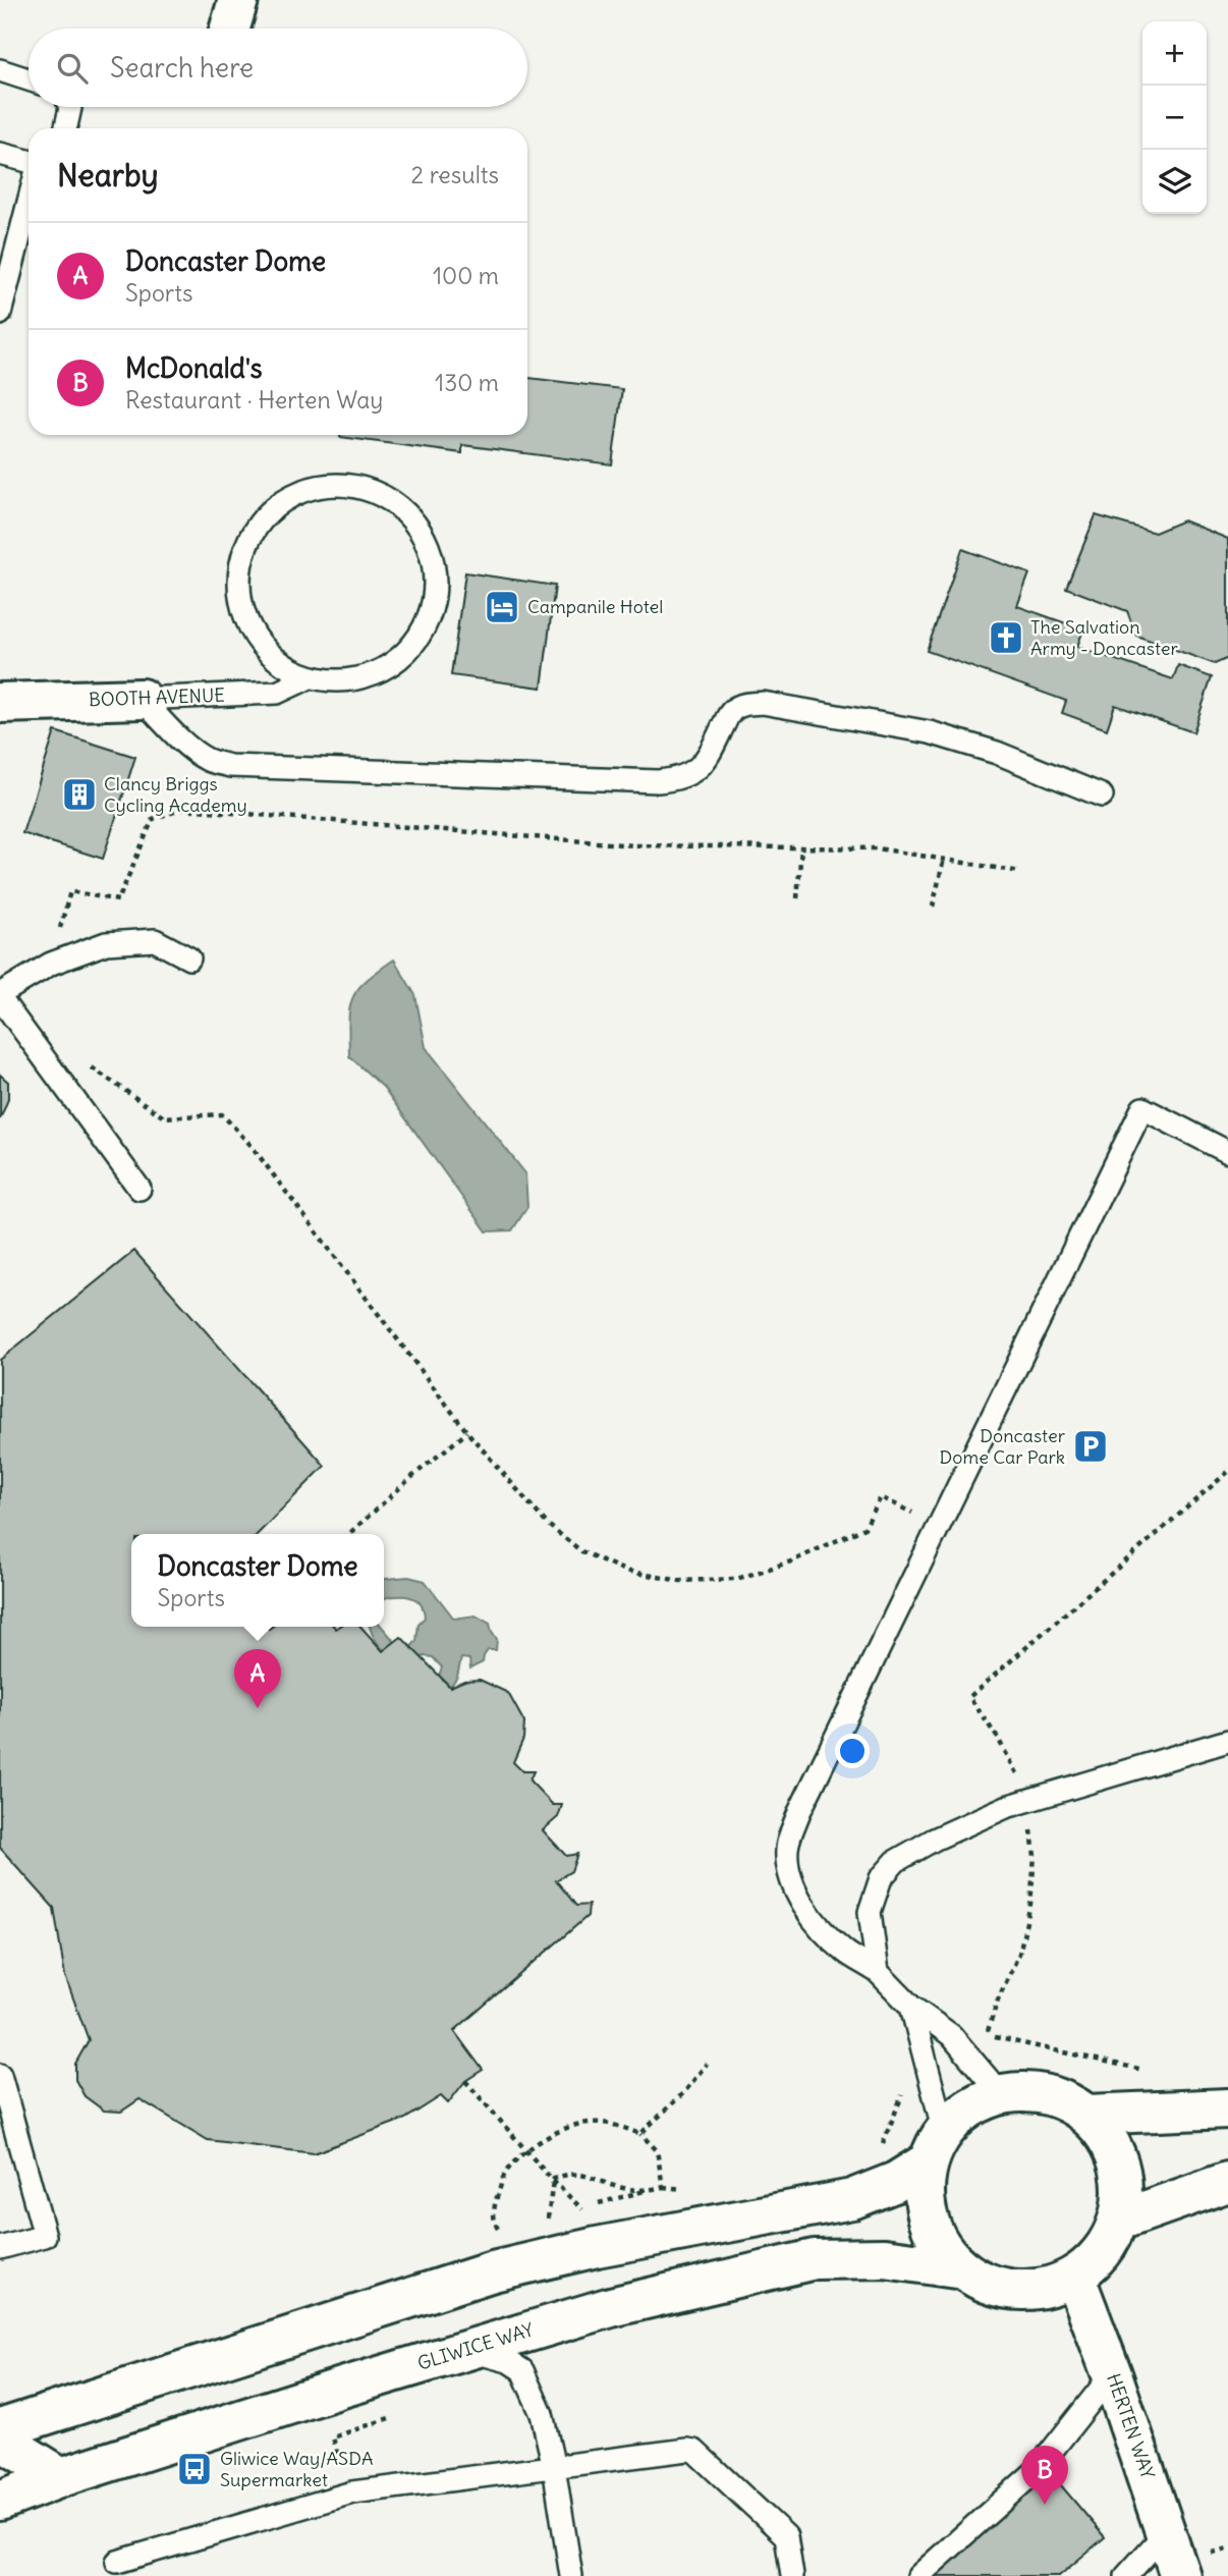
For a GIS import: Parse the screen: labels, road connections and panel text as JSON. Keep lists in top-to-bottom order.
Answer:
{
  "streets": {
    "street": ["BOOTH AVENUE", "GLIWICE WAY", "HERTEN WAY"]
  },
  "crossings": [
    ["GLIWICE WAY", "HERTEN WAY"]
  ],
  "places": {
    "hotel": ["Campanile Hotel"],
    "church": ["The Salvation Army - Doncaster"],
    "building": ["Clancy Briggs Cycling Academy"],
    "parking": ["Doncaster Dome Car Park"],
    "bus stop": ["Gliwice Way/ASDA Supermarket"]
  },
  "page": {
    "map_buttons": ["+", "−"],
    "search": "Search here",
    "heading": ["Nearby", "2 results"],
    "list": [
      {
        "mark": "A",
        "name": "Doncaster Dome",
        "note": "Sports",
        "value": "100 m"
      },
      {
        "mark": "B",
        "name": "McDonald's",
        "note": "Restaurant · Herten Way",
        "value": "130 m"
      }
    ],
    "popup": ["Doncaster Dome", "Sports"],
    "pins": ["A", "B"]
  }
}
